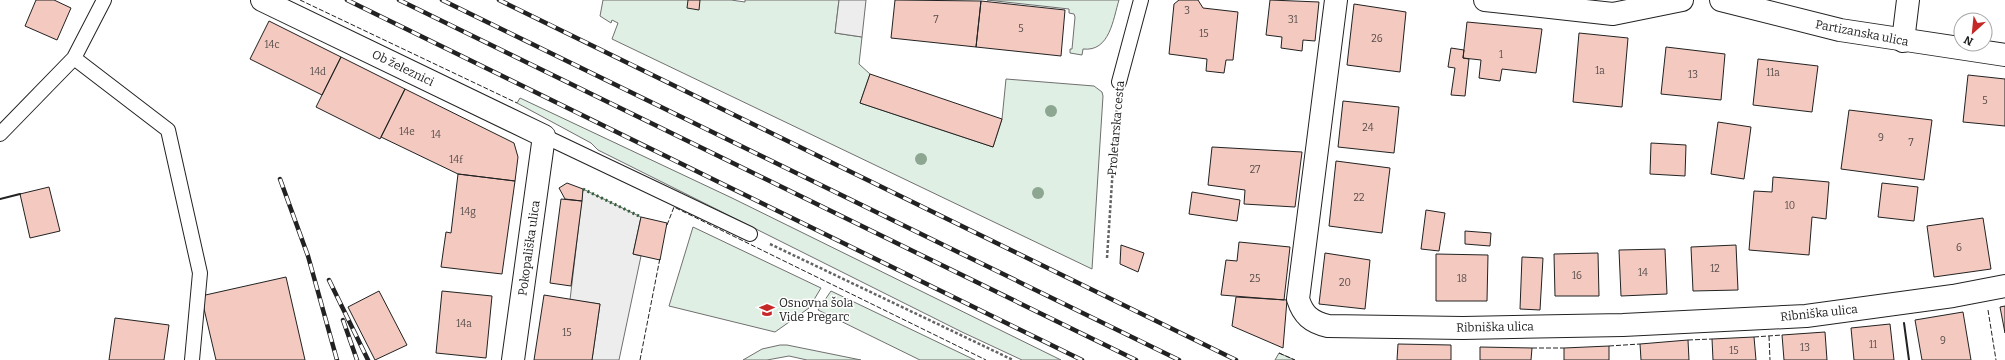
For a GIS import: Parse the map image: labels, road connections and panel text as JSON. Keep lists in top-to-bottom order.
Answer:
{
  "streets": {
    "street": [
      "Partizanska ulica",
      "Ob železnici",
      "Pokopališka ulica",
      "Ribniška ulica"
    ],
    "lane": ["Proletarska cesta"]
  },
  "crossings": [
    ["Ob železnici", "Pokopališka ulica"]
  ],
  "places": {
    "school or university": ["Osnovna šola Vide Pregarc"]
  },
  "house_numbers": [
    "3",
    "7",
    "31",
    "5",
    "15",
    "26",
    "14c",
    "1",
    "1a",
    "14d",
    "11a",
    "13",
    "5",
    "24",
    "14e",
    "14",
    "9",
    "7",
    "14f",
    "27",
    "22",
    "10",
    "14g",
    "6",
    "12",
    "14",
    "16",
    "25",
    "18",
    "20",
    "14a",
    "15",
    "9",
    "11",
    "13",
    "15"
  ],
  "north": "bottom left"
}
